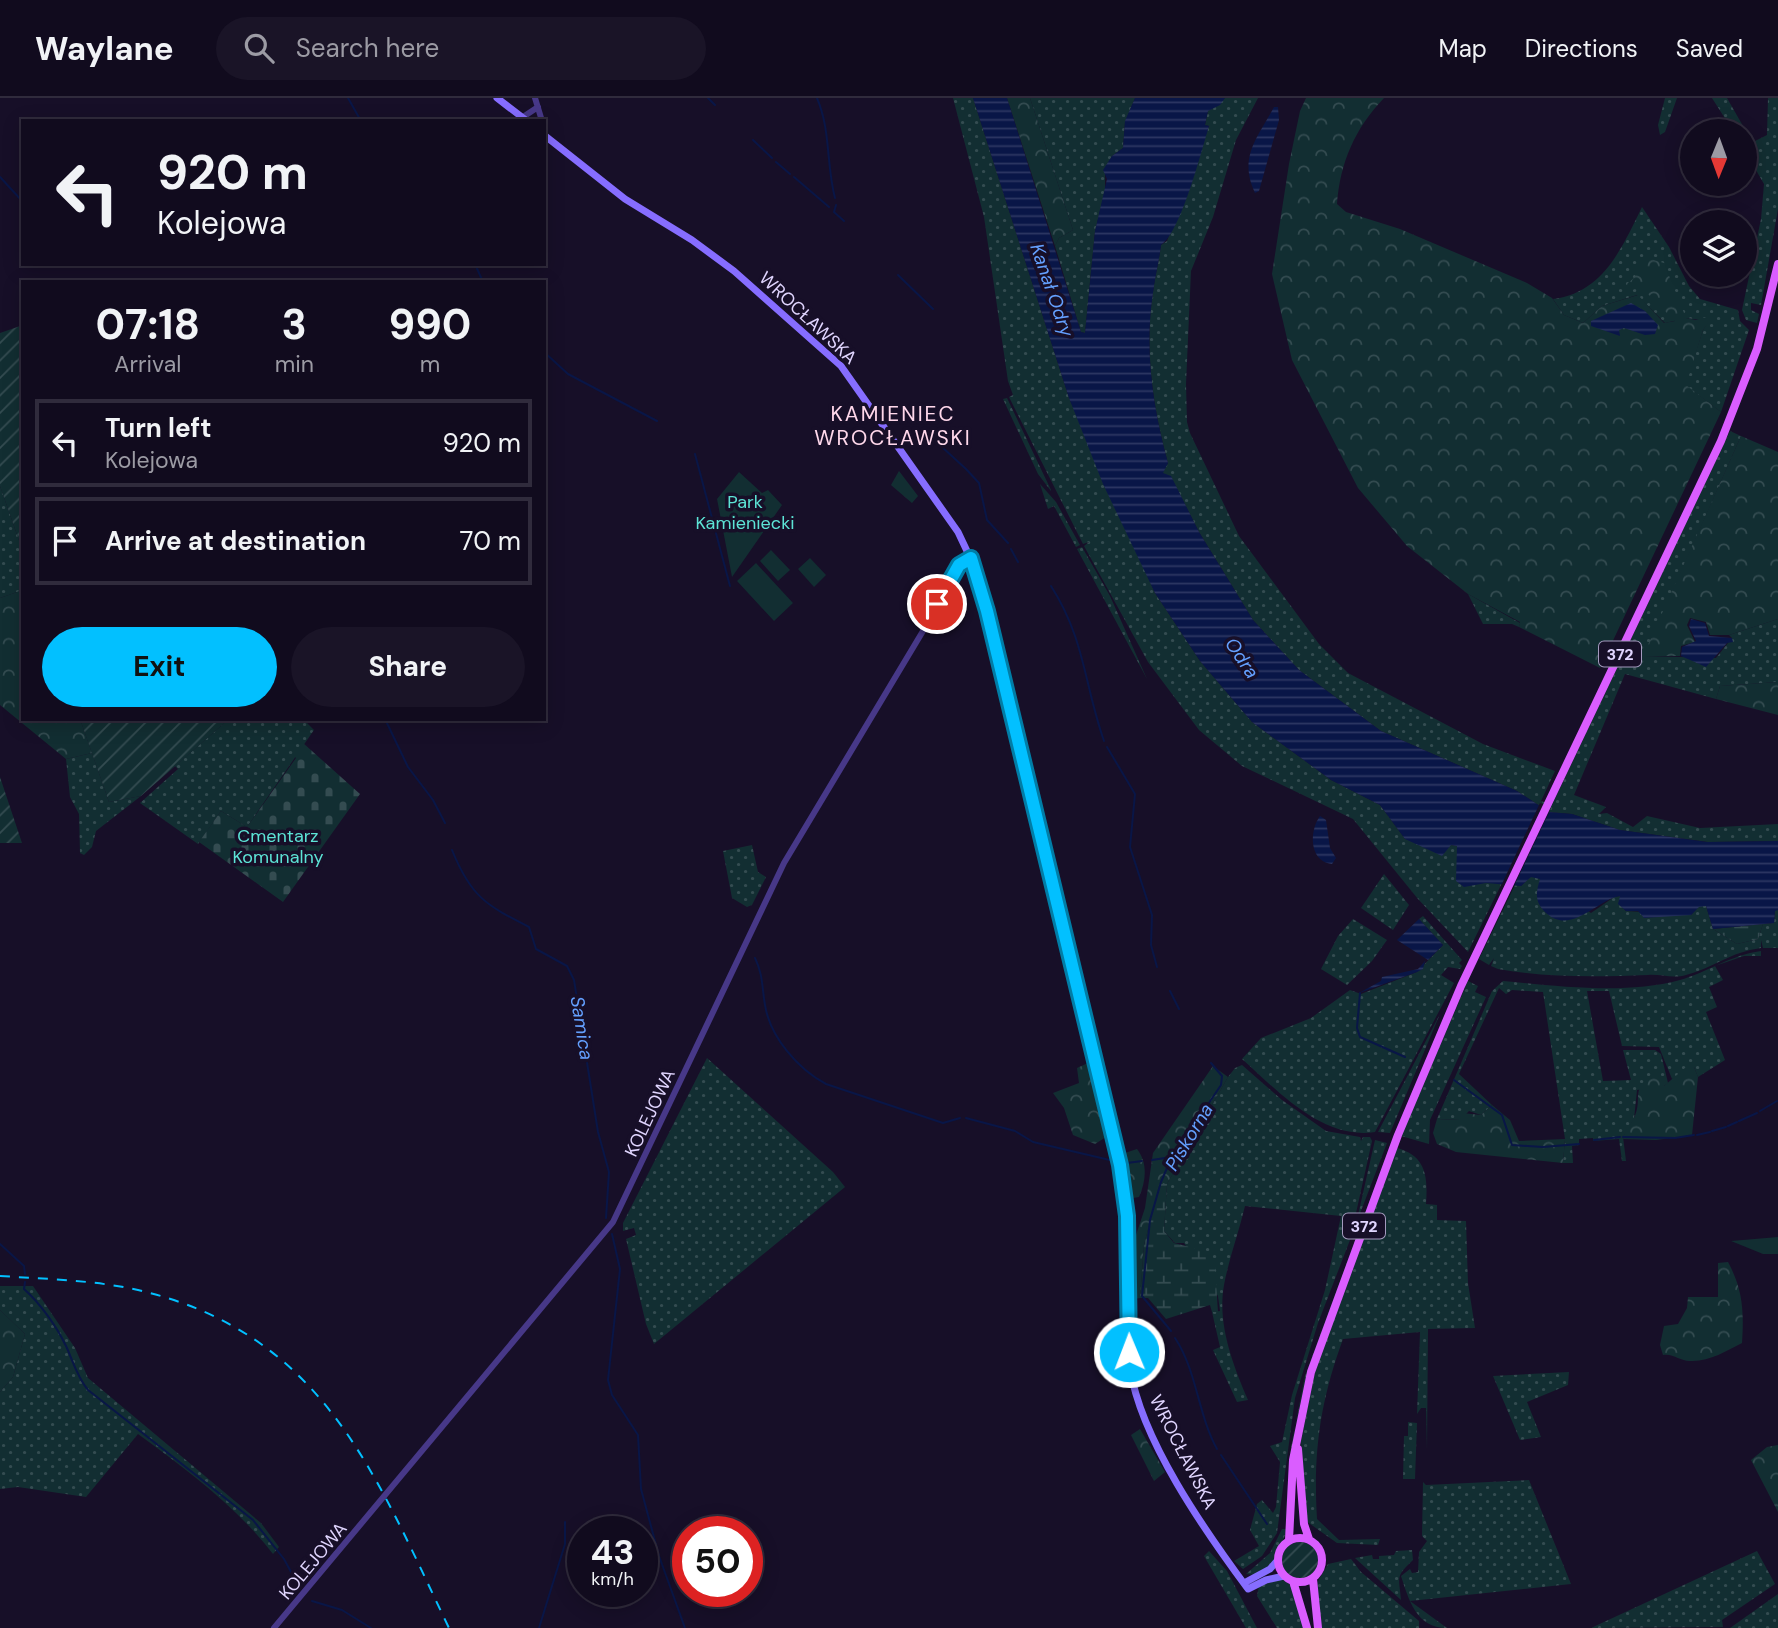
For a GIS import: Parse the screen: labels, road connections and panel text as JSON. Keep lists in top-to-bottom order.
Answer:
{
  "streets": {
    "main road": ["WROCŁAWSKA", "372"],
    "street": ["KOLEJOWA"]
  },
  "crossings": [
    ["WROCŁAWSKA", "KOLEJOWA"]
  ],
  "districts": ["KAMIENIEC WROCŁAWSKI"],
  "water": [
    "Kanał Odry",
    "Odra",
    "Samica",
    "Piskorna"
  ],
  "parks": ["Park Kamieniecki", "Cmentarz Komunalny"],
  "north": "bottom",
  "page": {
    "header": "Waylane",
    "search": "Search here",
    "nav": ["Map", "Directions", "Saved"],
    "turn": ["920 m", "Kolejowa"],
    "eta": [
      "07:18",
      "Arrival",
      "3",
      "min",
      "990",
      "m"
    ],
    "list": [
      {
        "name": "Turn left",
        "note": "Kolejowa",
        "value": "920 m"
      },
      {
        "name": "Arrive at destination",
        "value": "70 m"
      }
    ],
    "buttons": ["Exit", "Share"],
    "speed": "43 km/h",
    "limit": "50"
  }
}
